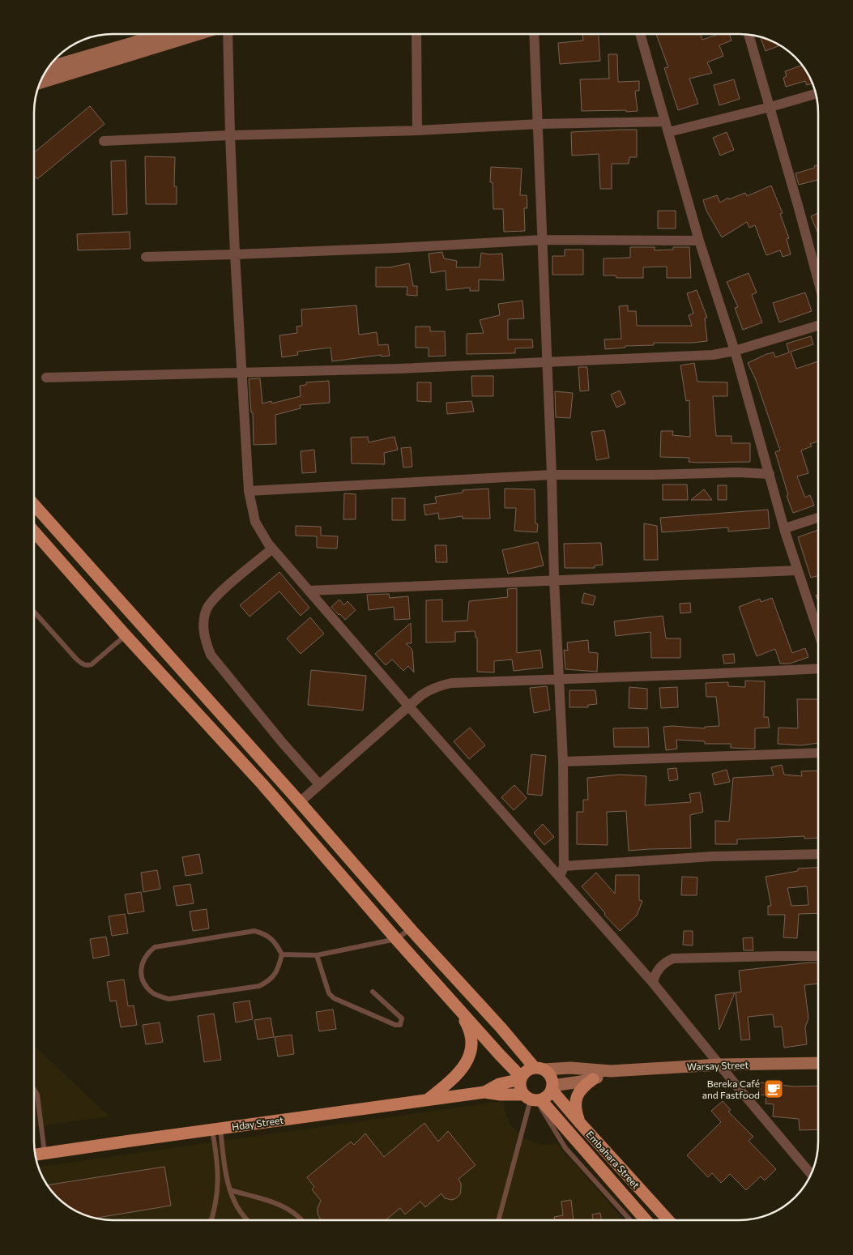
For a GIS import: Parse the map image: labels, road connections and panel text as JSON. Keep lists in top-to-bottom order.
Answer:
{
  "streets": {
    "main road": ["Warsay Street", "Hday Street", "Embahara Street"]
  },
  "places": {
    "cafe": ["Bereka Café and Fastfood"]
  }
}
